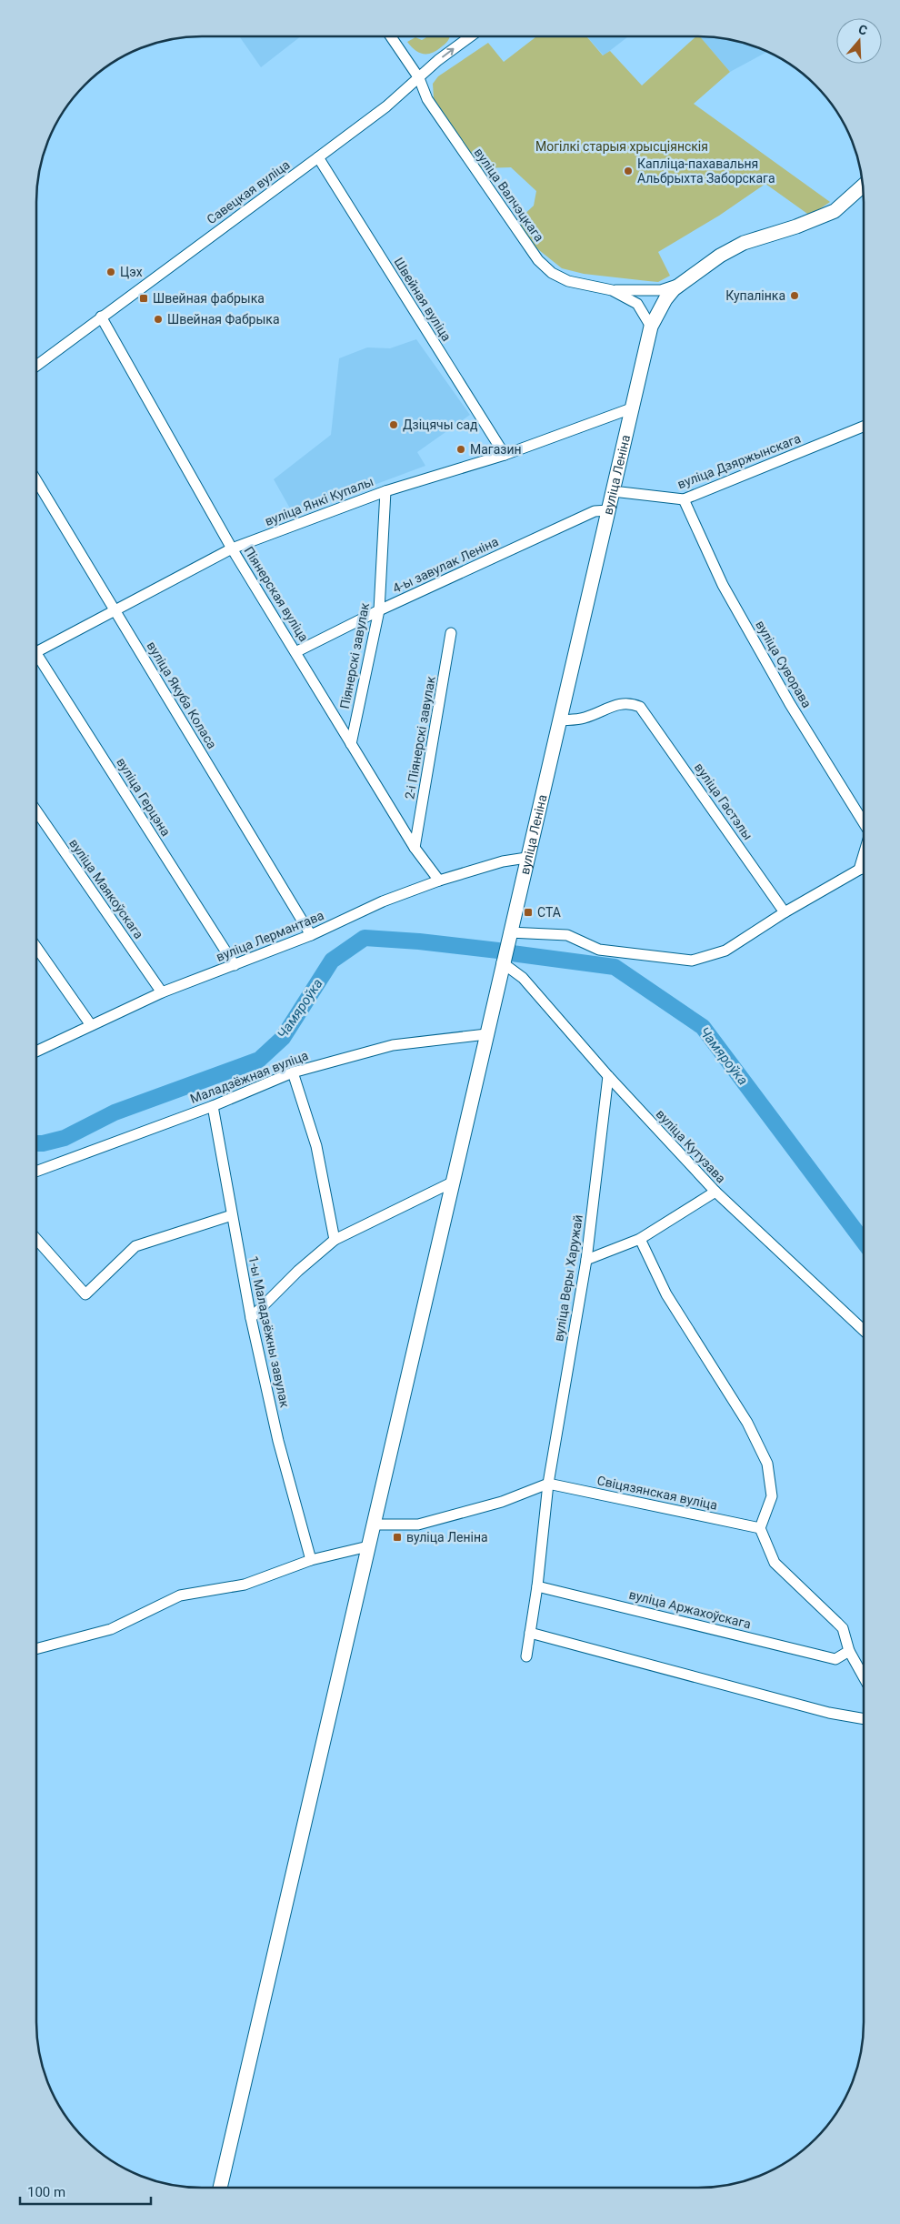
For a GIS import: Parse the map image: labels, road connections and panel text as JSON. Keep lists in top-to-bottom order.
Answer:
{
  "streets": {
    "main road": ["вуліца Леніна"],
    "street": [
      "Савецкая вуліца",
      "вуліца Валчэцкага",
      "Швейная вуліца",
      "вуліца Дзяржынскага",
      "вуліца Янкі Купалы",
      "4-ы завулак Леніна",
      "Піянерская вуліца",
      "Піянерскі завулак",
      "вуліца Суворава",
      "вуліца Якуба Коласа",
      "2-і Піянерскі завулак",
      "вуліца Герцэна",
      "вуліца Гастэлы",
      "вуліца Маякоўскага",
      "вуліца Лермантава",
      "Маладзёжная вуліца",
      "вуліца Кутузава",
      "вуліца Веры Харужай",
      "1-ы Маладзёжны завулак",
      "Свіцязянская вуліца",
      "вуліца Аржахоўскага"
    ]
  },
  "crossings": [
    ["Савецкая вуліца", "вуліца Валчэцкага"],
    ["Савецкая вуліца", "Швейная вуліца"],
    ["Савецкая вуліца", "Піянерская вуліца"],
    ["вуліца Валчэцкага", "вуліца Леніна"],
    ["Швейная вуліца", "вуліца Янкі Купалы"],
    ["вуліца Дзяржынскага", "вуліца Леніна"],
    ["вуліца Дзяржынскага", "вуліца Суворава"],
    ["вуліца Леніна", "вуліца Янкі Купалы"],
    ["вуліца Леніна", "4-ы завулак Леніна"],
    ["вуліца Леніна", "вуліца Гастэлы"],
    ["вуліца Леніна", "вуліца Лермантава"],
    ["вуліца Леніна", "Маладзёжная вуліца"],
    ["вуліца Леніна", "вуліца Кутузава"],
    ["вуліца Янкі Купалы", "Піянерская вуліца"],
    ["вуліца Янкі Купалы", "Піянерскі завулак"],
    ["вуліца Янкі Купалы", "вуліца Якуба Коласа"],
    ["4-ы завулак Леніна", "Піянерская вуліца"],
    ["4-ы завулак Леніна", "Піянерскі завулак"],
    ["Піянерская вуліца", "Піянерскі завулак"],
    ["Піянерская вуліца", "2-і Піянерскі завулак"],
    ["Піянерская вуліца", "вуліца Лермантава"],
    ["вуліца Якуба Коласа", "вуліца Лермантава"],
    ["вуліца Герцэна", "вуліца Лермантава"],
    ["вуліца Маякоўскага", "вуліца Лермантава"],
    ["Маладзёжная вуліца", "1-ы Маладзёжны завулак"],
    ["вуліца Кутузава", "вуліца Веры Харужай"],
    ["вуліца Веры Харужай", "Свіцязянская вуліца"],
    ["вуліца Веры Харужай", "вуліца Аржахоўскага"]
  ],
  "water": ["Чамяроўка"],
  "parks": ["Могілкі старыя хрысціянскія"],
  "places": {
    "other": [
      "Капліца-пахавальня Альбрыхта Заборскага",
      "Цэх",
      "Купалінка",
      "Швейная Фабрыка",
      "Дзіцячы сад",
      "Магазин"
    ],
    "transit": ["Швейная фабрыка", "СТА", "вуліца Леніна"]
  },
  "scale_bar": "100 m",
  "north": "top"
}
